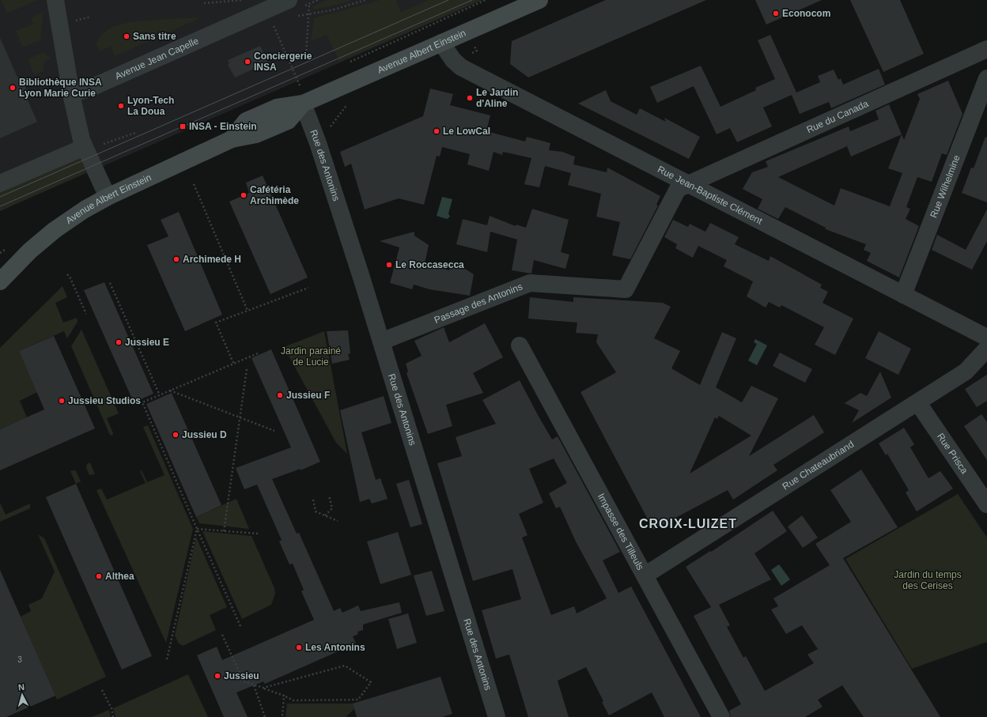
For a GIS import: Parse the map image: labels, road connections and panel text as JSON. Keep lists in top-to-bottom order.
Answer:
{
  "streets": {
    "street": [
      "Avenue Albert Einstein",
      "Avenue Jean Capelle",
      "Rue du Canada",
      "Rue des Antonins",
      "Rue Wilhelmine",
      "Rue Jean-Baptiste Clément",
      "Passage des Antonins",
      "Rue Prisca",
      "Rue Chateaubriand",
      "Impasse des Tilleuls"
    ]
  },
  "crossings": [
    ["Avenue Albert Einstein", "Rue des Antonins"],
    ["Avenue Albert Einstein", "Rue Jean-Baptiste Clément"],
    ["Rue du Canada", "Rue Jean-Baptiste Clément"],
    ["Rue du Canada", "Passage des Antonins"],
    ["Rue des Antonins", "Passage des Antonins"],
    ["Rue Wilhelmine", "Rue Jean-Baptiste Clément"],
    ["Rue Jean-Baptiste Clément", "Passage des Antonins"],
    ["Rue Prisca", "Rue Chateaubriand"],
    ["Rue Chateaubriand", "Impasse des Tilleuls"]
  ],
  "districts": ["CROIX-LUIZET"],
  "parks": ["Jardin parainé de Lucie", "Jardin du temps des Cerises"],
  "places": {
    "other": [
      "Econocom",
      "Sans titre",
      "Conciergerie INSA",
      "Bibliothèque INSA Lyon Marie Curie",
      "Le Jardin d'Aline",
      "Lyon-Tech La Doua",
      "Le LowCal",
      "Cafétéria Archimède",
      "Archimede H",
      "Le Roccasecca",
      "Jussieu E",
      "Jussieu F",
      "Jussieu Studios",
      "Jussieu D",
      "Althea",
      "Les Antonins",
      "Jussieu"
    ],
    "transit": ["INSA - Einstein"]
  },
  "house_numbers": ["3"],
  "north": "top"
}
